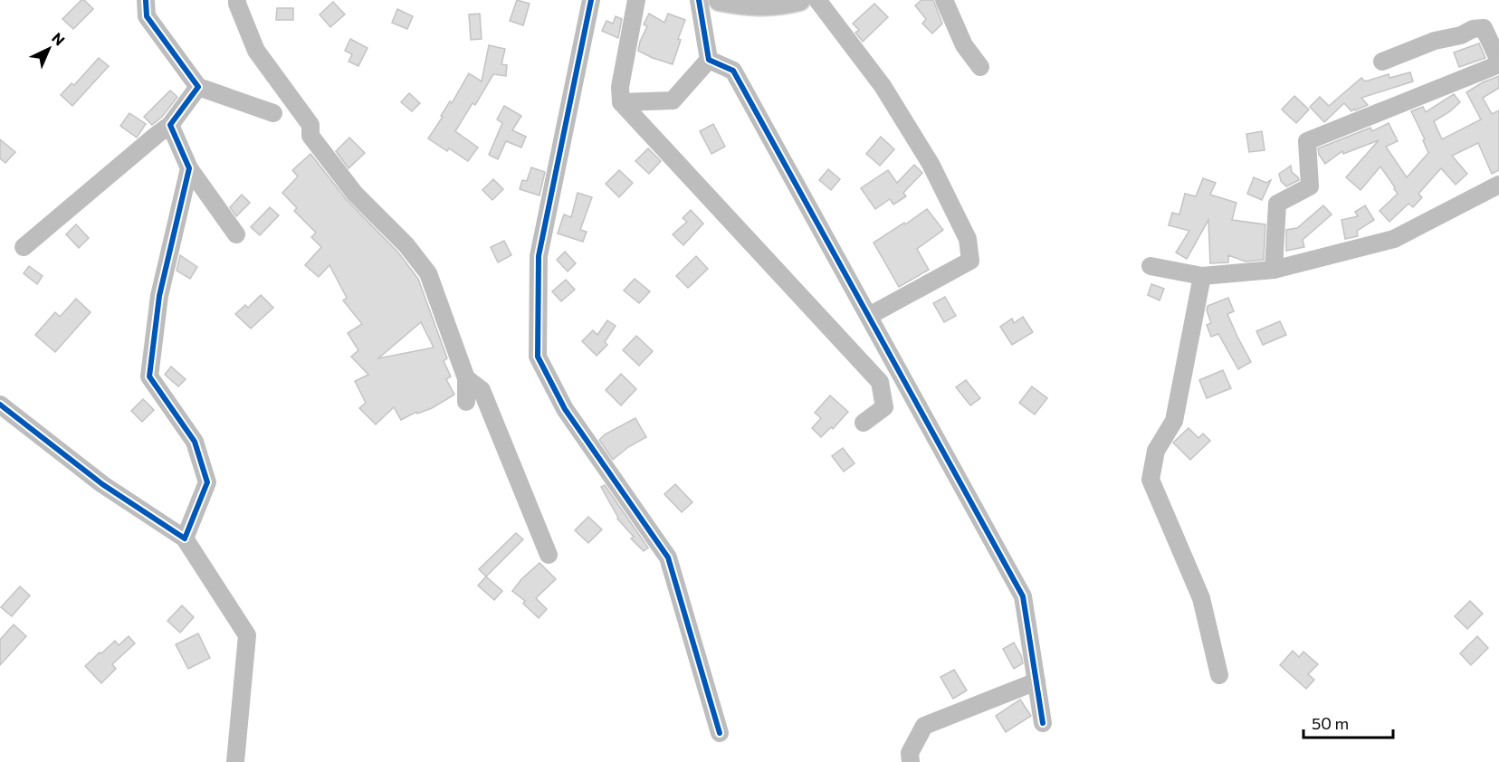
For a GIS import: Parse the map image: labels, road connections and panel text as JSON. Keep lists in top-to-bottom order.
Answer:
{
  "scale_bar": "50 m",
  "north": "top right"
}
